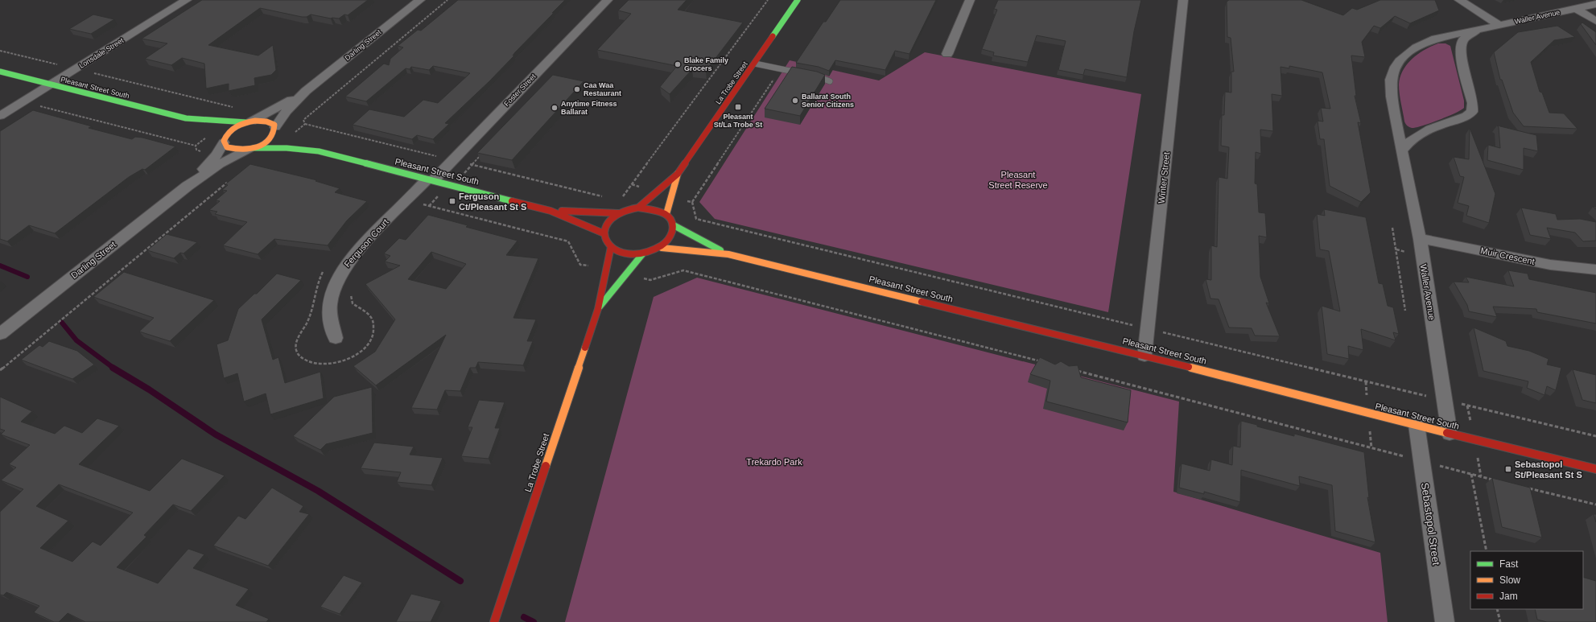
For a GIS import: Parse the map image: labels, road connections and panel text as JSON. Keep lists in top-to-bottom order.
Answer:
{
  "streets": {
    "street": [
      "Waller Avenue",
      "Darling Street",
      "Lonsdale Street",
      "La Trobe Street",
      "Pleasant Street South",
      "Foster Street",
      "Winter Street",
      "Ferguson Court",
      "Muir Crescent",
      "Sebastopol Street"
    ]
  },
  "crossings": [
    ["Waller Avenue", "Pleasant Street South"],
    ["Waller Avenue", "Muir Crescent"],
    ["Darling Street", "Pleasant Street South"],
    ["Lonsdale Street", "Pleasant Street South"],
    ["La Trobe Street", "Pleasant Street South"],
    ["Pleasant Street South", "Foster Street"],
    ["Pleasant Street South", "Winter Street"],
    ["Pleasant Street South", "Ferguson Court"],
    ["Pleasant Street South", "Sebastopol Street"],
    ["Foster Street", "Ferguson Court"]
  ],
  "parks": ["Pleasant Street Reserve", "Trekardo Park"],
  "places": {
    "other": [
      "Blake Family Grocers",
      "Caa Waa Restaurant",
      "Ballarat South Senior Citizens",
      "Anytime Fitness Ballarat"
    ],
    "transit": ["Pleasant St/La Trobe St", "Ferguson Ct/Pleasant St S", "Sebastopol St/Pleasant St S"]
  },
  "legend": ["Fast", "Slow", "Jam"]
}
